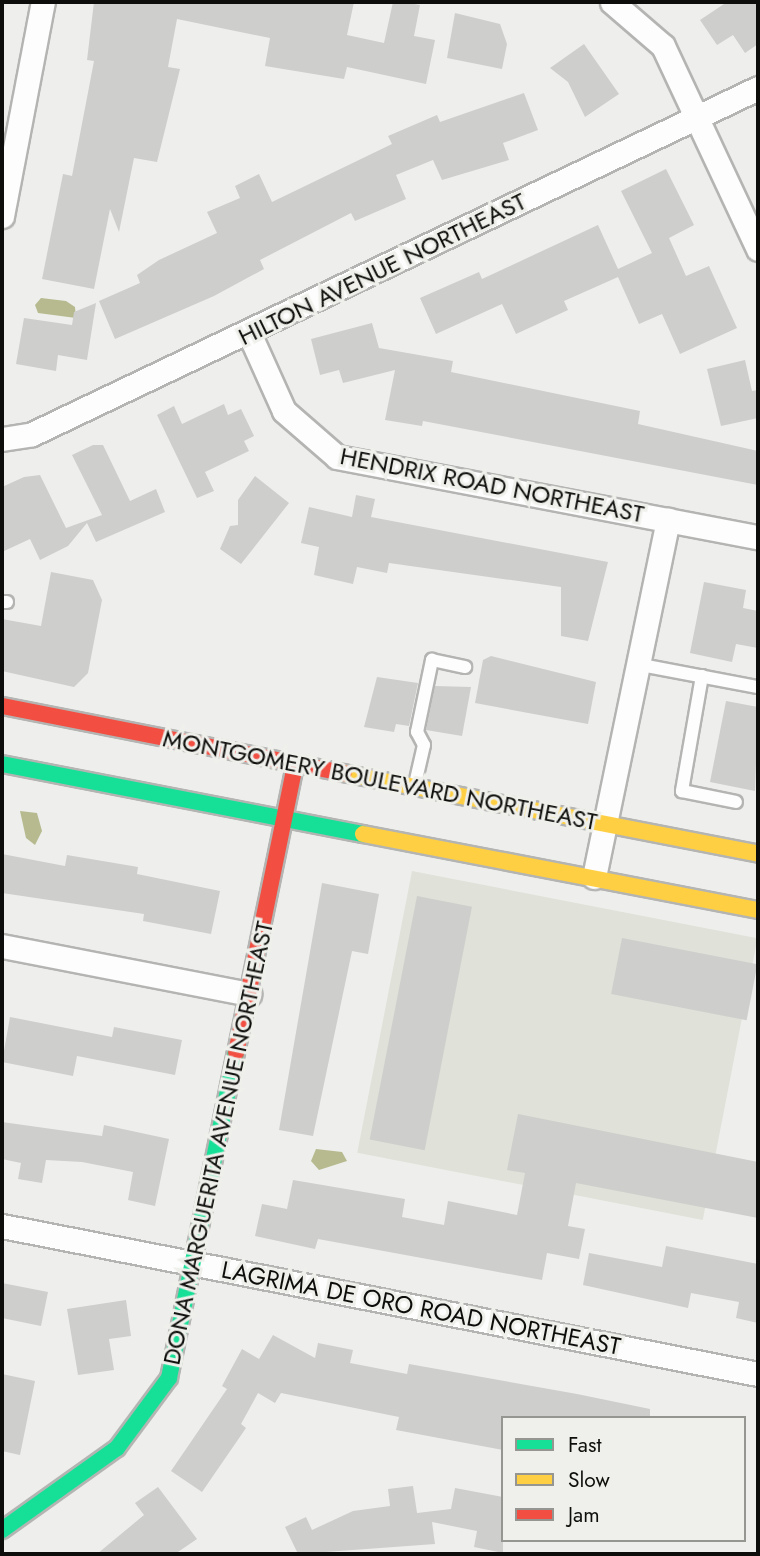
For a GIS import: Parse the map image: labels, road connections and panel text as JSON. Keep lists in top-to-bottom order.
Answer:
{
  "streets": {
    "main road": ["MONTGOMERY BOULEVARD NORTHEAST", "DONA MARGUERITA AVENUE NORTHEAST"],
    "street": ["HILTON AVENUE NORTHEAST", "HENDRIX ROAD NORTHEAST", "LAGRIMA DE ORO ROAD NORTHEAST"]
  },
  "crossings": [
    ["HILTON AVENUE NORTHEAST", "HENDRIX ROAD NORTHEAST"],
    ["MONTGOMERY BOULEVARD NORTHEAST", "DONA MARGUERITA AVENUE NORTHEAST"],
    ["DONA MARGUERITA AVENUE NORTHEAST", "LAGRIMA DE ORO ROAD NORTHEAST"]
  ],
  "legend": ["Fast", "Slow", "Jam"]
}
